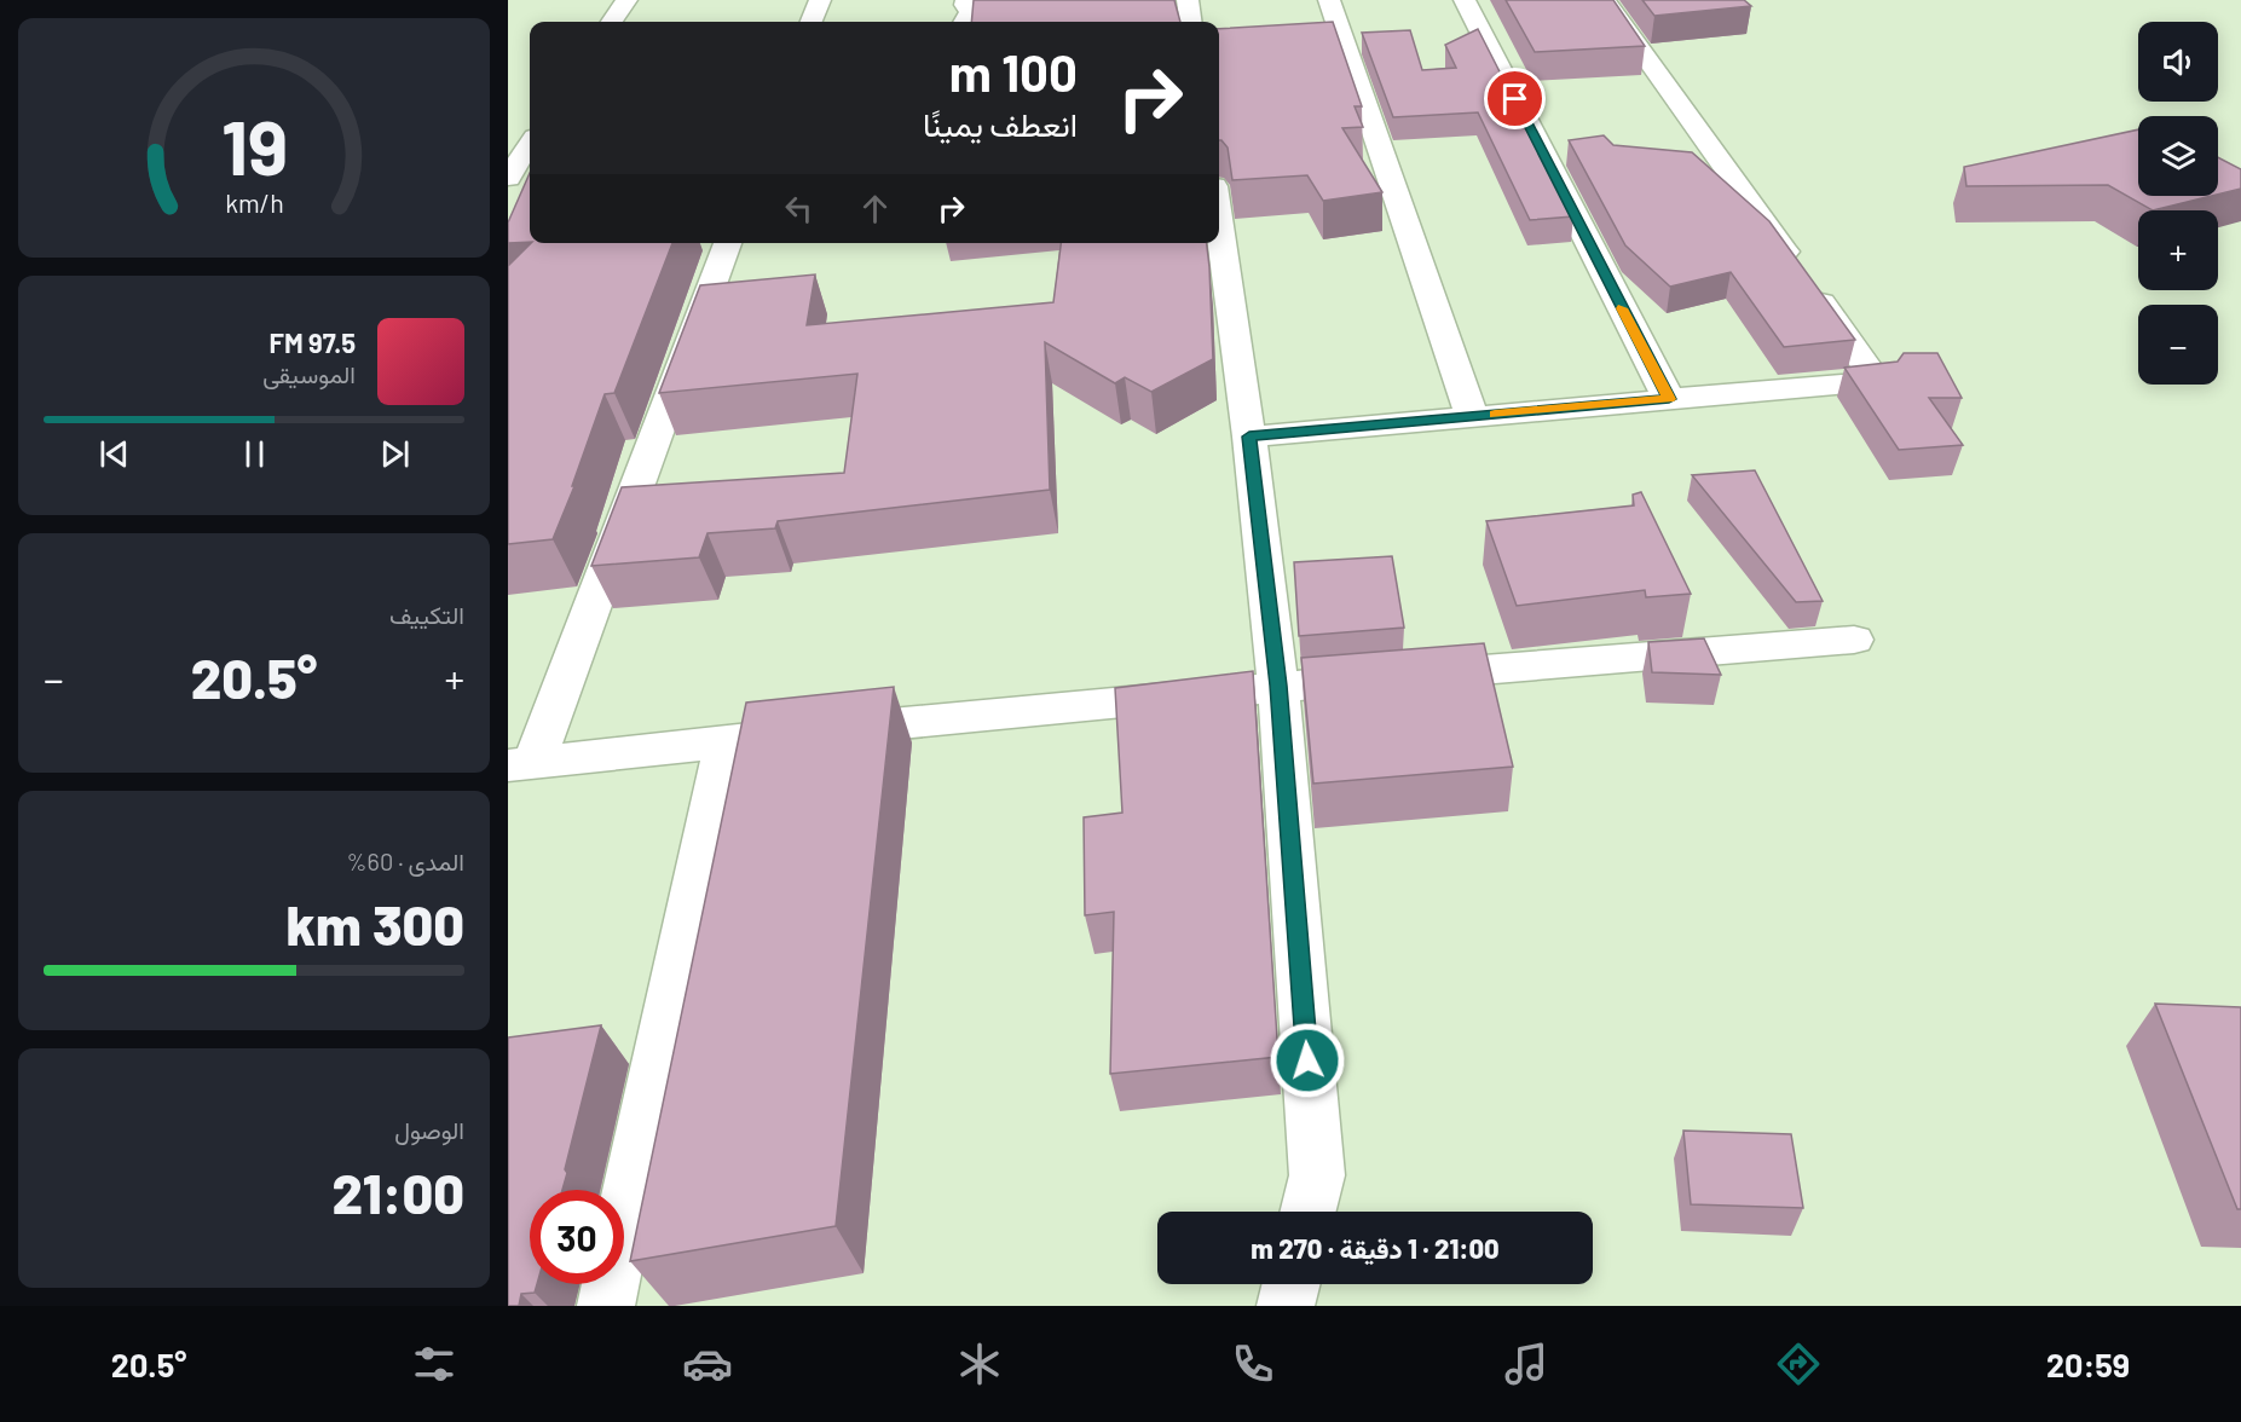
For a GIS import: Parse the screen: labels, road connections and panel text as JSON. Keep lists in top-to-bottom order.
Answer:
{
  "page": {
    "map_buttons": ["+", "−"],
    "turn": ["100 m", "انعطف يمينًا"],
    "song": ["97.5 FM", "الموسيقى"],
    "tile": [
      "التكييف",
      ["المدى · 60%", "300 km"],
      ["الوصول", "21:00"]
    ],
    "heat": ["−", "20.5°", "+"],
    "limit": "30",
    "trip": "21:00 · 1 دقيقة · 270 m",
    "tabs": ["20:59", "20.5°"],
    "gauge": ["19", "km/h"]
  }
}
